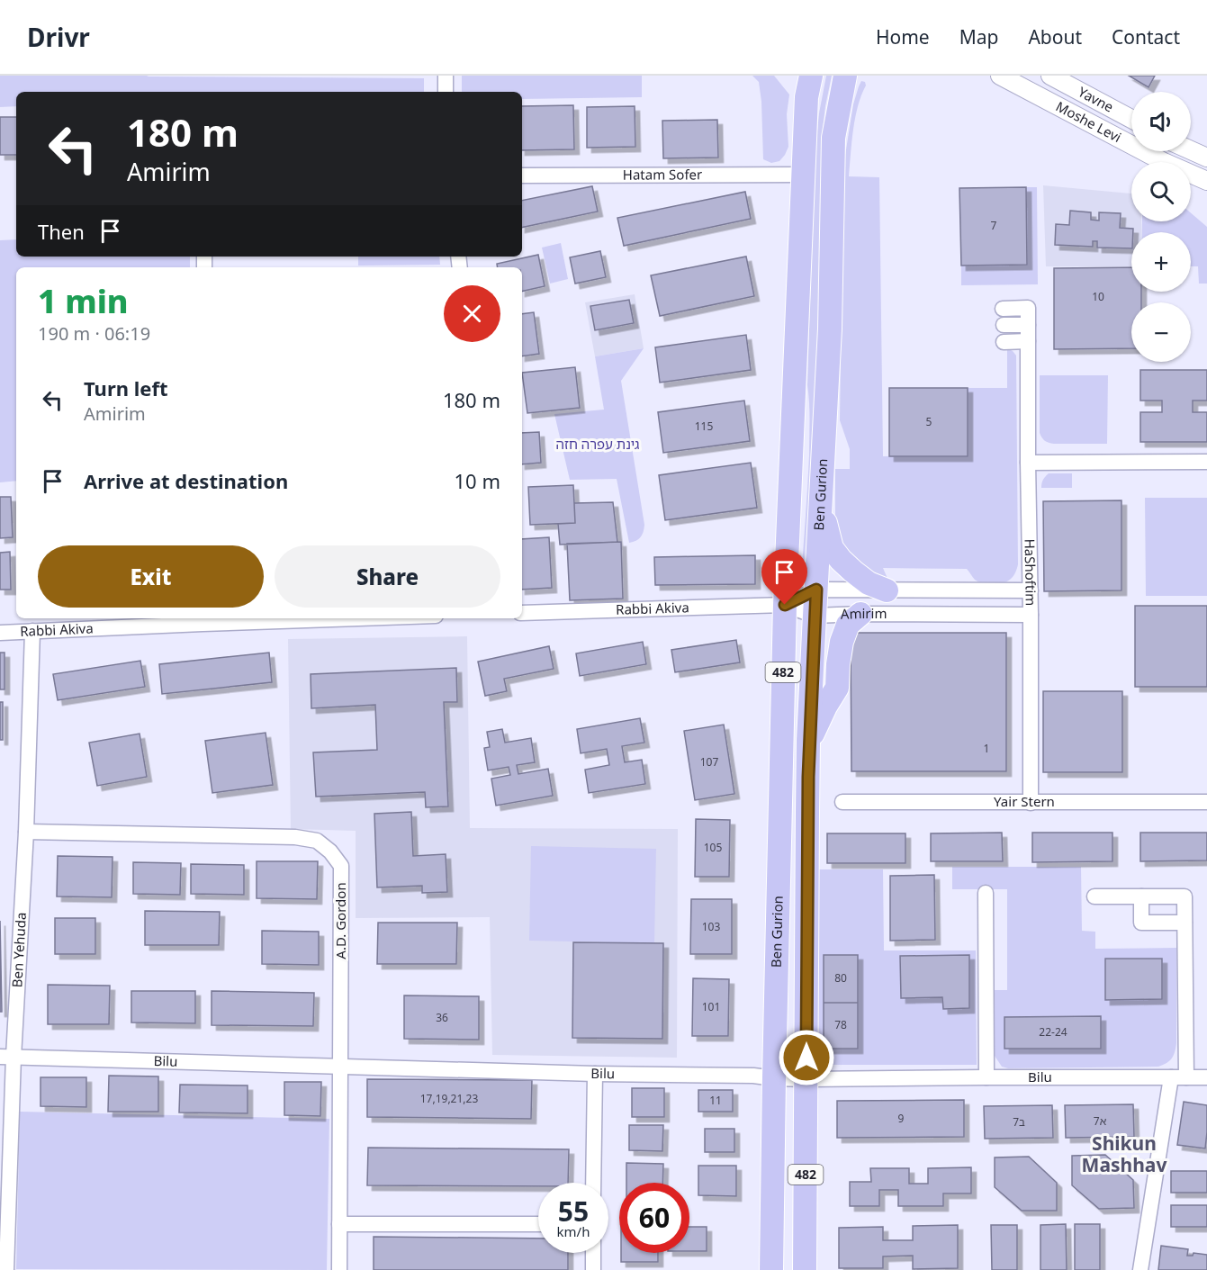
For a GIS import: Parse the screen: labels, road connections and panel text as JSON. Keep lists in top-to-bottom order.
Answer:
{
  "streets": {
    "main road": ["Ben Gurion", "482"],
    "street": [
      "Yavne",
      "Moshe Levi",
      "Hatam Sofer",
      "HaShoftim",
      "Rabbi Akiva",
      "Amirim",
      "Yair Stern",
      "A.D. Gordon",
      "Ben Yehuda",
      "Bilu"
    ]
  },
  "crossings": [
    ["Hatam Sofer", "Ben Gurion"],
    ["Ben Gurion", "Rabbi Akiva"],
    ["Ben Gurion", "Amirim"],
    ["Ben Gurion", "Bilu"],
    ["HaShoftim", "Amirim"],
    ["HaShoftim", "Yair Stern"],
    ["Rabbi Akiva", "Amirim"],
    ["Rabbi Akiva", "Ben Yehuda"],
    ["A.D. Gordon", "Ben Yehuda"],
    ["A.D. Gordon", "Bilu"],
    ["Ben Yehuda", "Bilu"]
  ],
  "districts": ["Shikun Mashhav"],
  "parks": ["גינת עפרה חזה"],
  "house_numbers": [
    "7",
    "10",
    "5",
    "115",
    "1",
    "107",
    "105",
    "103",
    "80",
    "101",
    "36",
    "78",
    "22-24",
    "17,19,21,23",
    "11",
    "9",
    "7א",
    "7ב"
  ],
  "page": {
    "header": "Drivr",
    "nav": [
      "Home",
      "Map",
      "About",
      "Contact"
    ],
    "map_buttons": ["+", "−"],
    "turn": ["180 m", "Amirim"],
    "then": "Then",
    "heading": ["1 min", "190 m · 06:19"],
    "list": [
      {
        "name": "Turn left",
        "note": "Amirim",
        "value": "180 m"
      },
      {
        "name": "Arrive at destination",
        "value": "10 m"
      }
    ],
    "buttons": ["Exit", "Share"],
    "speed": "55 km/h",
    "limit": "60"
  }
}
